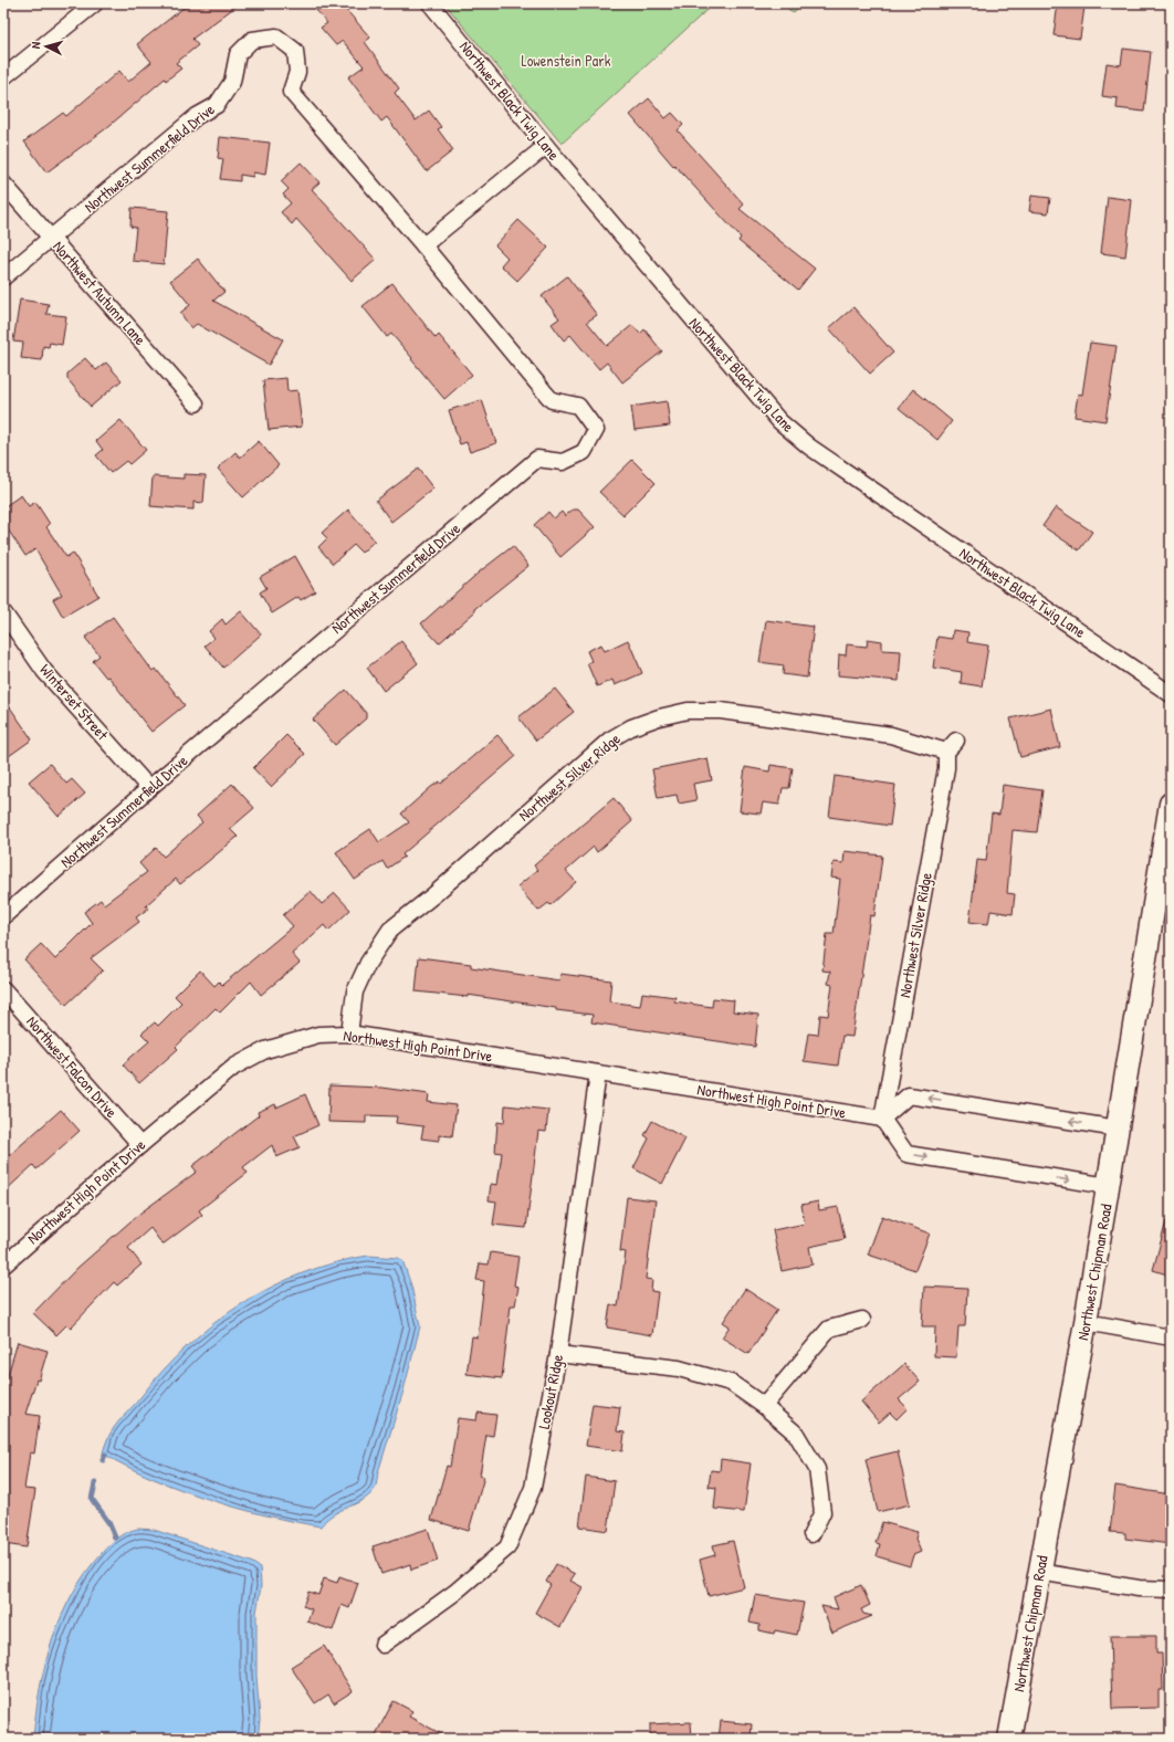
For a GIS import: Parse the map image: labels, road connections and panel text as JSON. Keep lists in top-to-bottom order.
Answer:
{
  "streets": {
    "main road": ["Northwest Chipman Road"],
    "street": [
      "Northwest Black Twig Lane",
      "Northwest Summerfield Drive",
      "Northwest Autumn Lane",
      "Winterset Street",
      "Northwest Silver Ridge",
      "Northwest High Point Drive",
      "Northwest Falcon Drive",
      "Lookout Ridge"
    ]
  },
  "crossings": [
    ["Northwest Summerfield Drive", "Northwest Autumn Lane"],
    ["Northwest Summerfield Drive", "Winterset Street"],
    ["Northwest Silver Ridge", "Northwest High Point Drive"],
    ["Northwest High Point Drive", "Northwest Falcon Drive"],
    ["Northwest High Point Drive", "Lookout Ridge"]
  ],
  "parks": ["Lowenstein Park"],
  "north": "left"
}
